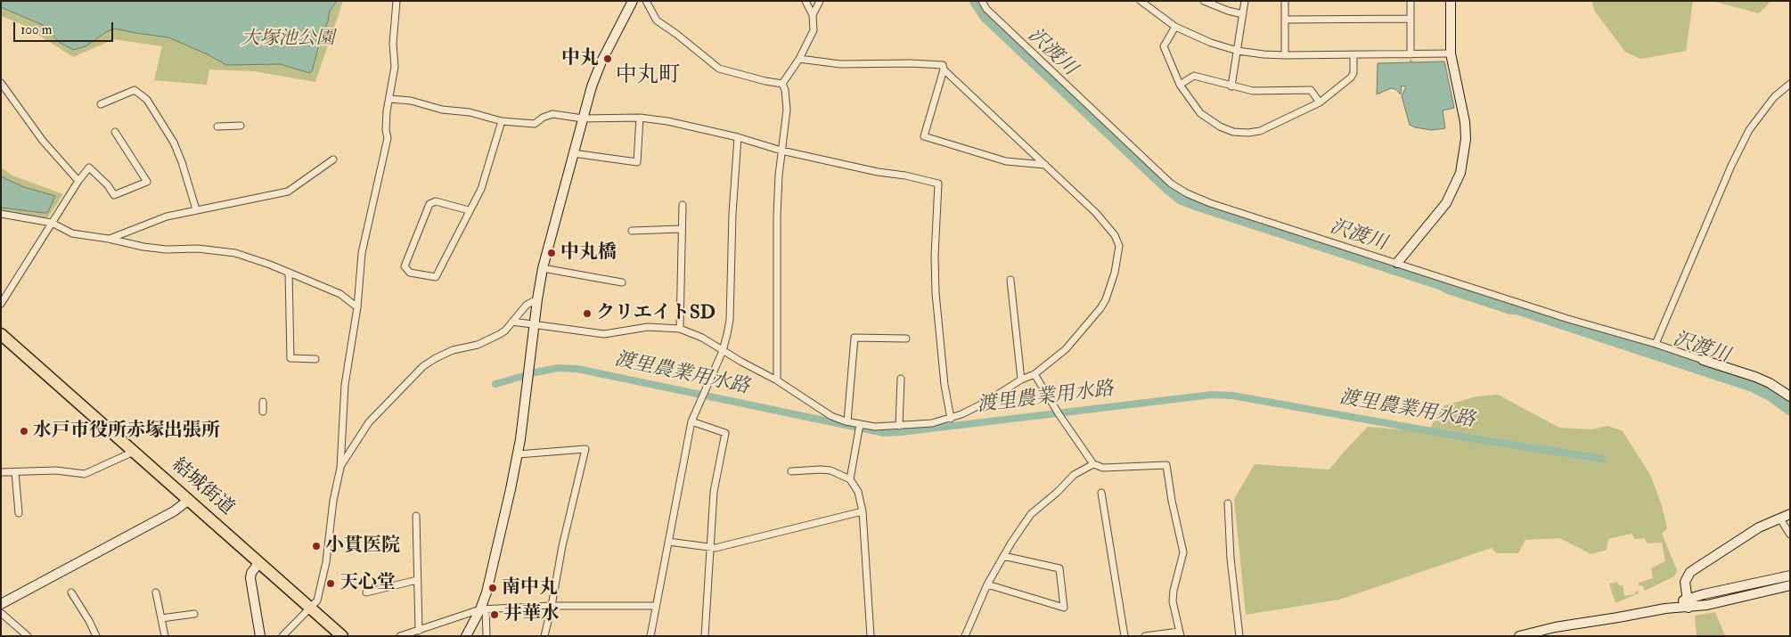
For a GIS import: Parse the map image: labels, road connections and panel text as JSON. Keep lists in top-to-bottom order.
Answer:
{
  "streets": {
    "highway": ["結城街道"]
  },
  "districts": ["中丸町"],
  "water": ["沢渡川", "渡里農業用水路"],
  "parks": ["大塚池公園"],
  "places": [
    "中丸",
    "中丸橋",
    "クリエイトSD",
    "水戸市役所赤塚出張所",
    "小貫医院",
    "天心堂",
    "南中丸",
    "井華水"
  ],
  "scale_bar": "100 m"
}
